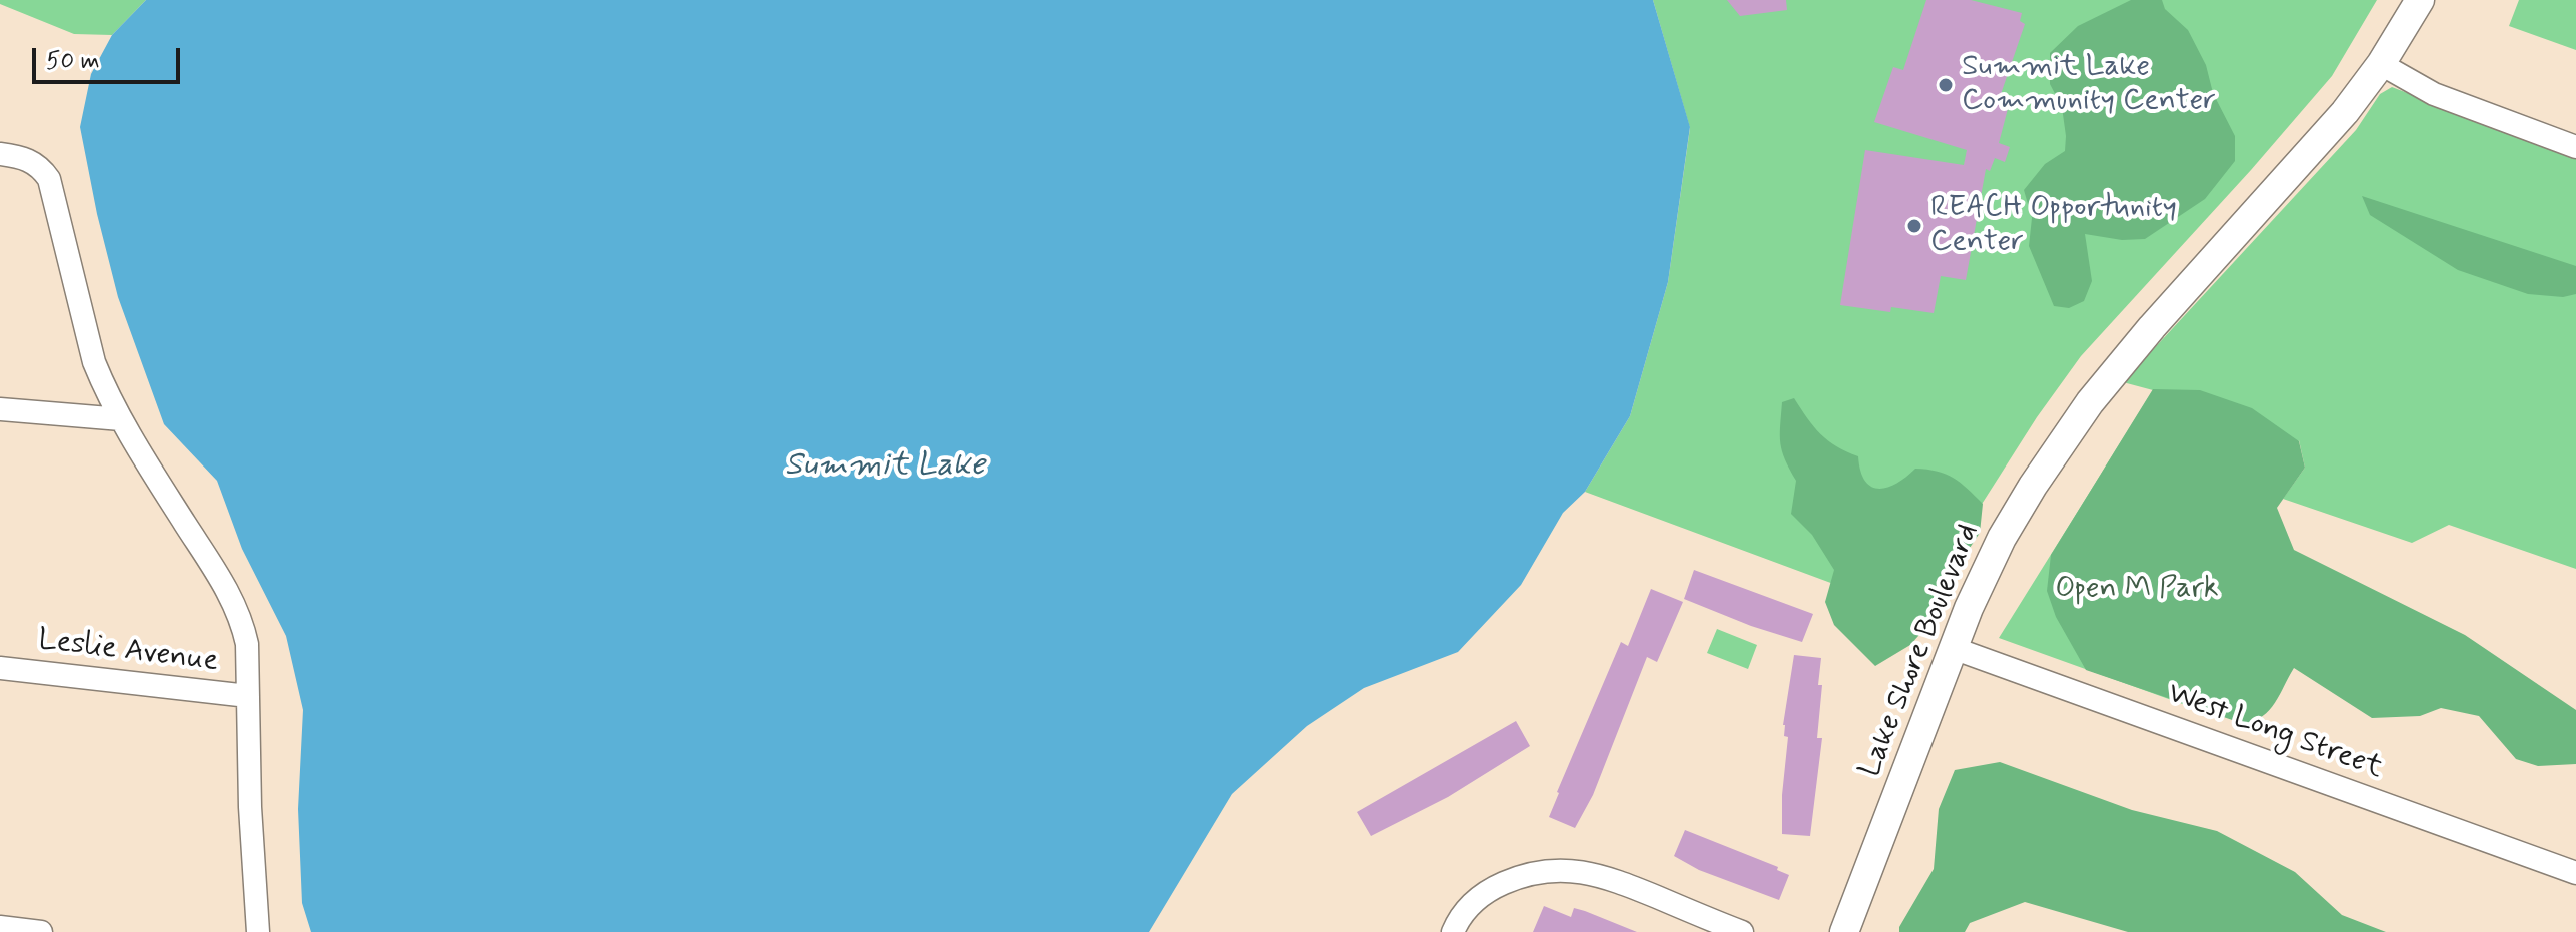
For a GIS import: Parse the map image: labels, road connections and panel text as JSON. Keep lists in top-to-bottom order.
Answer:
{
  "streets": {
    "main road": ["Lake Shore Boulevard"],
    "street": ["Leslie Avenue", "West Long Street"]
  },
  "crossings": [
    ["Lake Shore Boulevard", "West Long Street"]
  ],
  "water": ["Summit Lake"],
  "parks": ["Open M Park"],
  "places": ["Summit Lake Community Center", "REACH Opportunity Center"],
  "scale_bar": "50 m"
}
